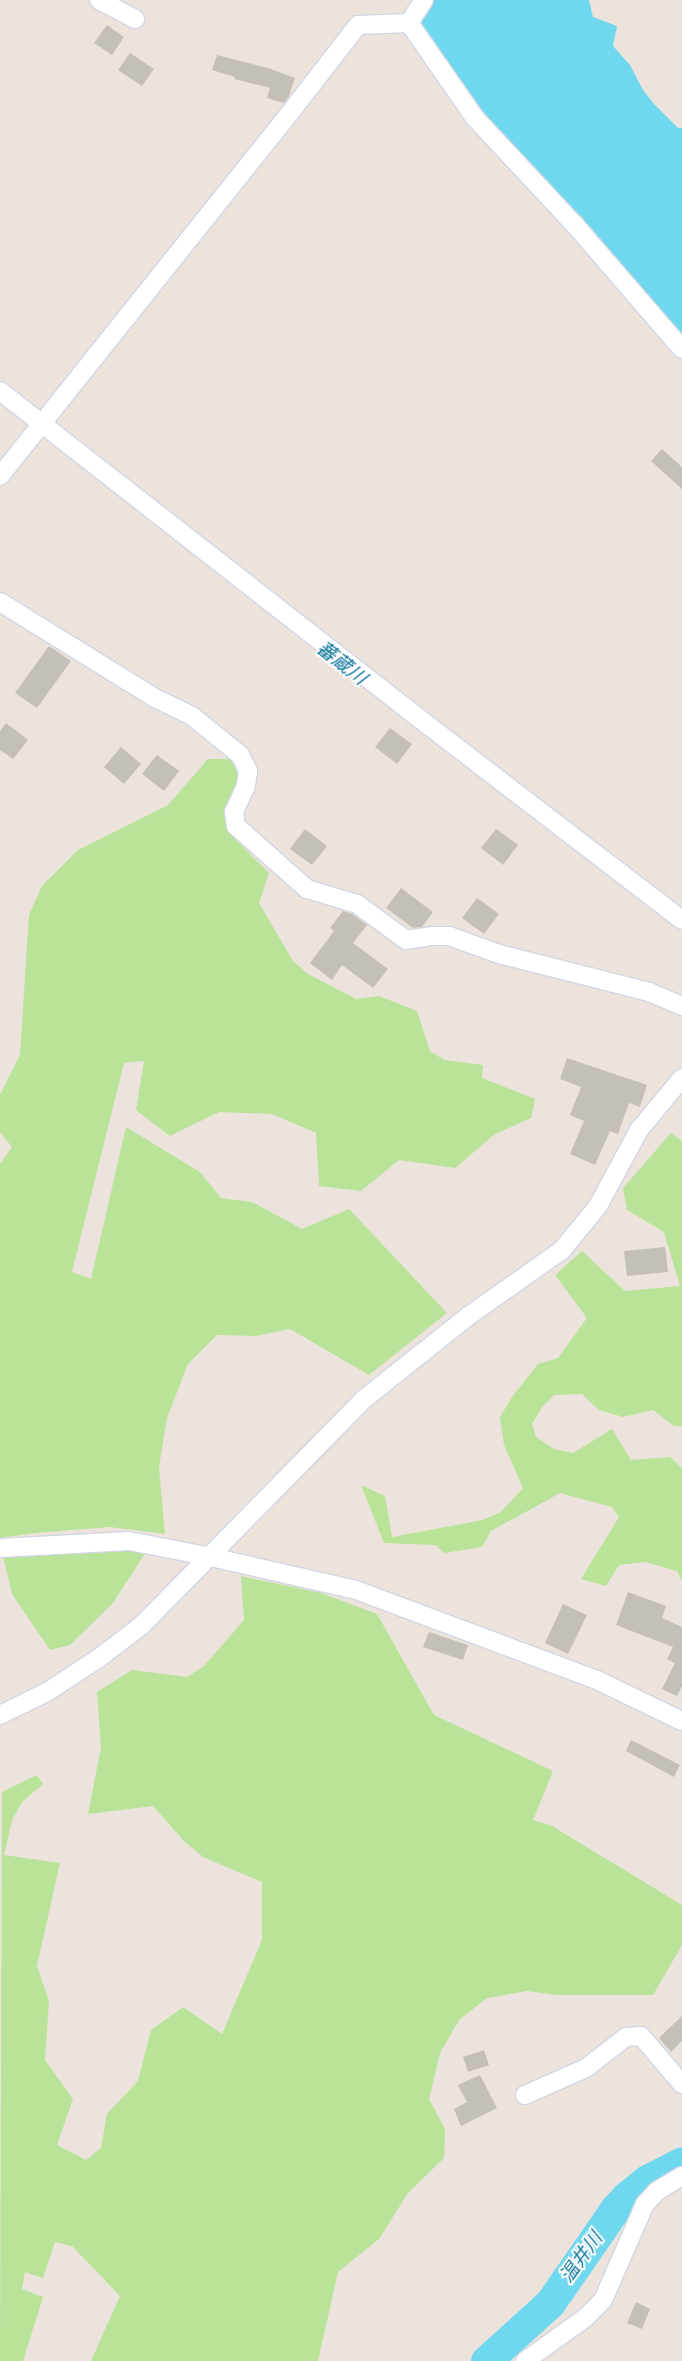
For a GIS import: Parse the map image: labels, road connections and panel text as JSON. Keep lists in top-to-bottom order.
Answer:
{
  "water": ["蕃蔵川", "温井川"]
}
